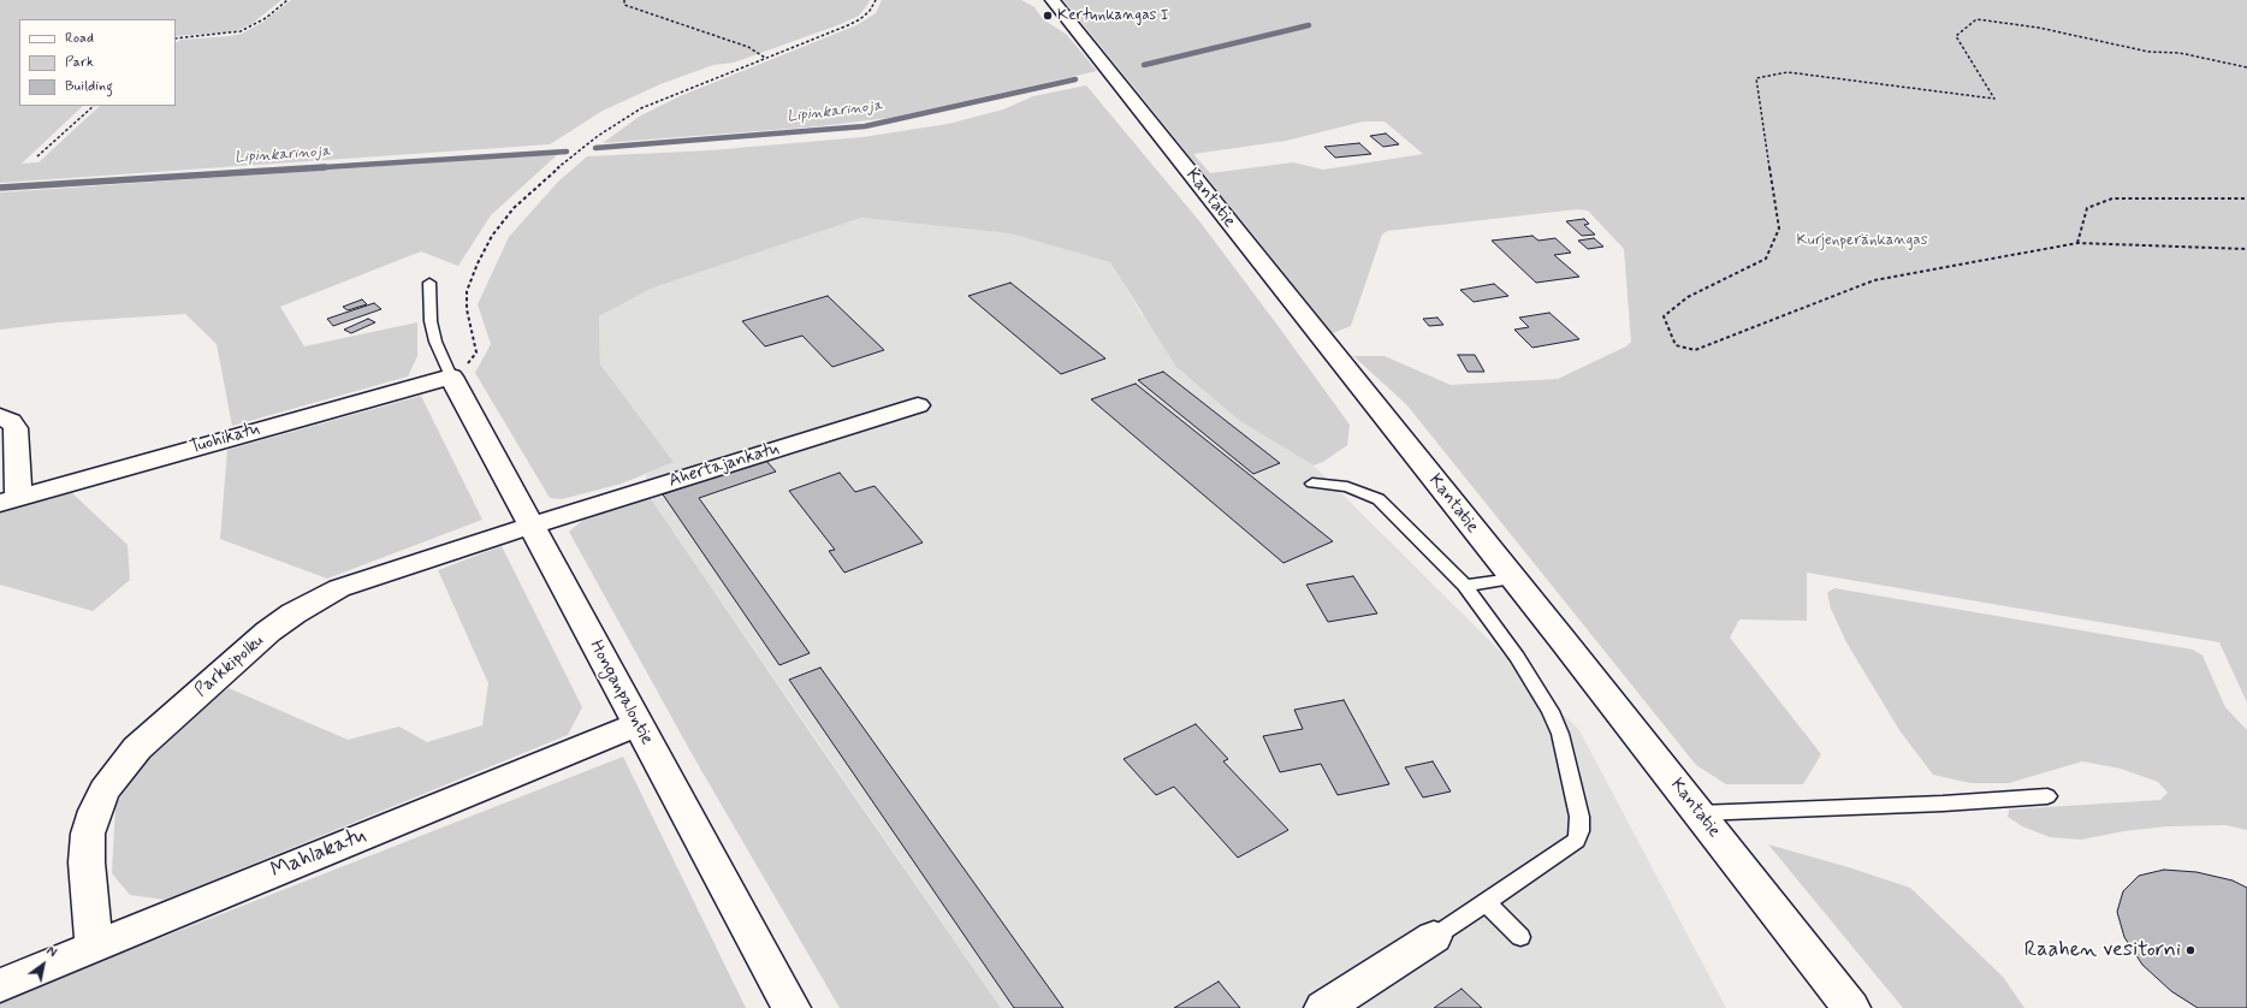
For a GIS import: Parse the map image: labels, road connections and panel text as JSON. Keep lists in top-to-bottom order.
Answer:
{
  "streets": {
    "street": [
      "Kantatie",
      "Tuohikatu",
      "Ahertajankatu",
      "Parkkipolku",
      "Honganpalontie",
      "Mahlakatu"
    ]
  },
  "crossings": [
    ["Tuohikatu", "Honganpalontie"],
    ["Ahertajankatu", "Parkkipolku"],
    ["Ahertajankatu", "Honganpalontie"],
    ["Parkkipolku", "Honganpalontie"],
    ["Parkkipolku", "Mahlakatu"],
    ["Honganpalontie", "Mahlakatu"]
  ],
  "water": ["Lipinkarinoja"],
  "parks": ["Kurjenperänkangas"],
  "places": ["Kertunkangas I", "Raahen vesitorni"],
  "legend": ["Road", "Park", "Building"],
  "north": "top right"
}
